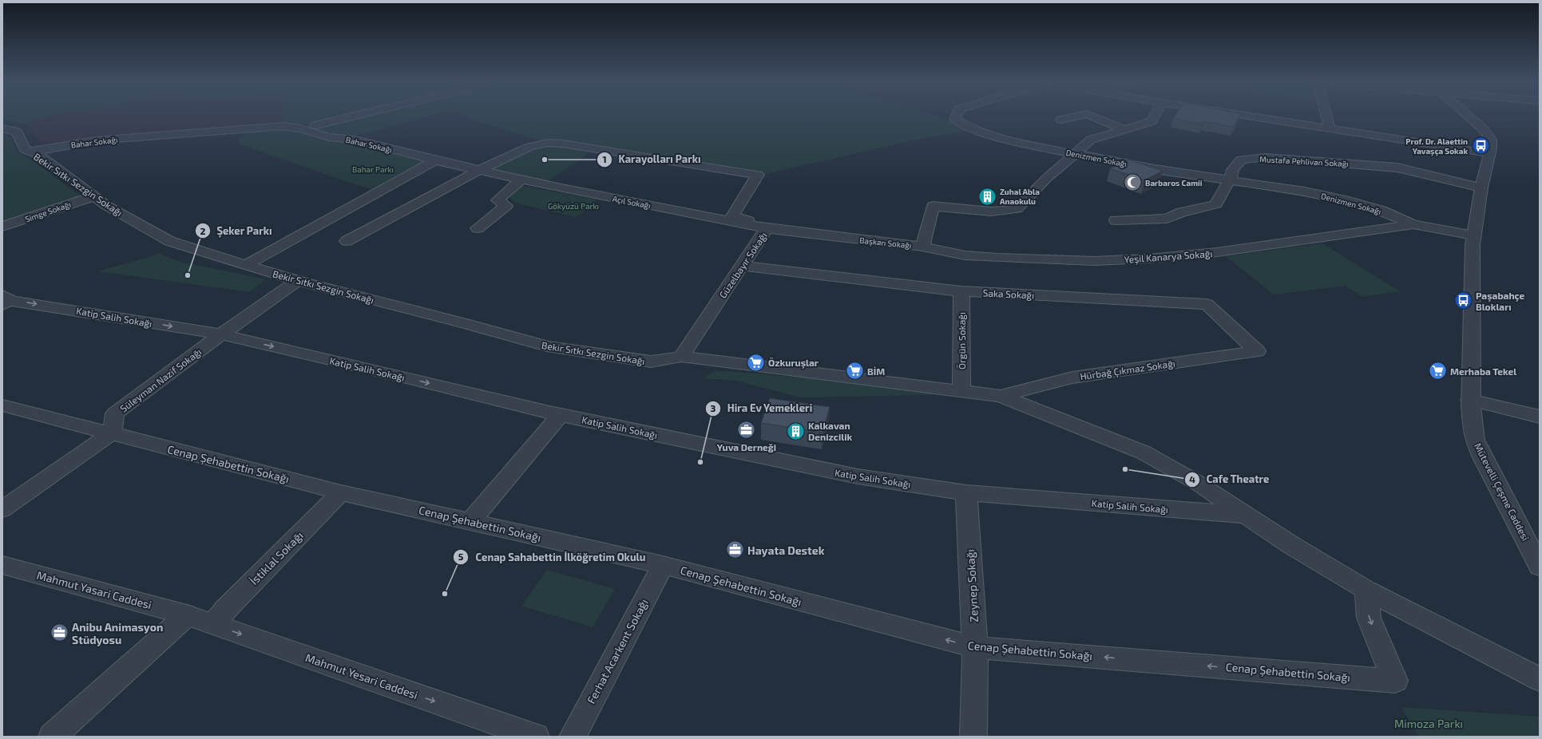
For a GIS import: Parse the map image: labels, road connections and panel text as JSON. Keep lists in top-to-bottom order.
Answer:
{
  "streets": {
    "street": [
      "Bahar Sokağı",
      "Denizmen Sokağı",
      "Mustafa Pehlivan Sokağı",
      "Bekir Sıtkı Sezgin Sokağı",
      "Açıl Sokağı",
      "Simge Sokağı",
      "Başkan Sokağı",
      "Yeşil Kanarya Sokağı",
      "Güzelbayır Sokağı",
      "Saka Sokağı",
      "Katip Salih Sokağı",
      "Örgün Sokağı",
      "Hürbağ Çıkmaz Sokağı",
      "Süleyman Nazif Sokağı",
      "Cenap Şehabettin Sokağı",
      "Mütevelli Çeşme Caddesi",
      "İstiklal Sokağı",
      "Zeynep Sokağı",
      "Mahmut Yasari Caddesi",
      "Ferhat Acarkent Sokağı",
      "Mahmut Yesari Caddesi"
    ]
  },
  "crossings": [
    ["Bahar Sokağı", "Bekir Sıtkı Sezgin Sokağı"],
    ["Bahar Sokağı", "Açıl Sokağı"],
    ["Bahar Sokağı", "Güzelbayır Sokağı"],
    ["Denizmen Sokağı", "Mustafa Pehlivan Sokağı"],
    ["Denizmen Sokağı", "Başkan Sokağı"],
    ["Denizmen Sokağı", "Yeşil Kanarya Sokağı"],
    ["Denizmen Sokağı", "Mütevelli Çeşme Caddesi"],
    ["Mustafa Pehlivan Sokağı", "Mütevelli Çeşme Caddesi"],
    ["Bekir Sıtkı Sezgin Sokağı", "Simge Sokağı"],
    ["Bekir Sıtkı Sezgin Sokağı", "Güzelbayır Sokağı"],
    ["Bekir Sıtkı Sezgin Sokağı", "Örgün Sokağı"],
    ["Bekir Sıtkı Sezgin Sokağı", "Hürbağ Çıkmaz Sokağı"],
    ["Bekir Sıtkı Sezgin Sokağı", "Süleyman Nazif Sokağı"],
    ["Açıl Sokağı", "Başkan Sokağı"],
    ["Açıl Sokağı", "Güzelbayır Sokağı"],
    ["Başkan Sokağı", "Yeşil Kanarya Sokağı"],
    ["Başkan Sokağı", "Güzelbayır Sokağı"],
    ["Güzelbayır Sokağı", "Saka Sokağı"],
    ["Saka Sokağı", "Örgün Sokağı"],
    ["Saka Sokağı", "Hürbağ Çıkmaz Sokağı"],
    ["Katip Salih Sokağı", "Süleyman Nazif Sokağı"],
    ["Katip Salih Sokağı", "Zeynep Sokağı"],
    ["Süleyman Nazif Sokağı", "Cenap Şehabettin Sokağı"],
    ["Cenap Şehabettin Sokağı", "İstiklal Sokağı"],
    ["Cenap Şehabettin Sokağı", "Zeynep Sokağı"],
    ["Cenap Şehabettin Sokağı", "Ferhat Acarkent Sokağı"],
    ["İstiklal Sokağı", "Mahmut Yesari Caddesi"],
    ["Mahmut Yasari Caddesi", "Mahmut Yesari Caddesi"]
  ],
  "one_way": ["Katip Salih Sokağı", "Cenap Şehabettin Sokağı", "Mahmut Yesari Caddesi"],
  "parks": ["Bahar Parkı", "Gökyüzü Parkı", "Mimoza Parkı"],
  "places": {
    "bus stop": ["Prof. Dr. Alaettin Yavaşça Sokak", "Paşabahçe Blokları"],
    "other": [
      "Karayolları Parkı",
      "Şeker Parkı",
      "Hira Ev Yemekleri",
      "Cafe Theatre",
      "Cenap Sahabettin İlköğretim Okulu"
    ],
    "mosque": ["Barbaros Camii"],
    "building": ["Zuhal Abla Anaokulu", "Kalkavan Denizcilik"],
    "supermarket": ["Özkuruşlar", "BİM", "Merhaba Tekel"],
    "office": ["Yuva Derneği", "Hayata Destek", "Anibu Animasyon Stüdyosu"]
  }
}
